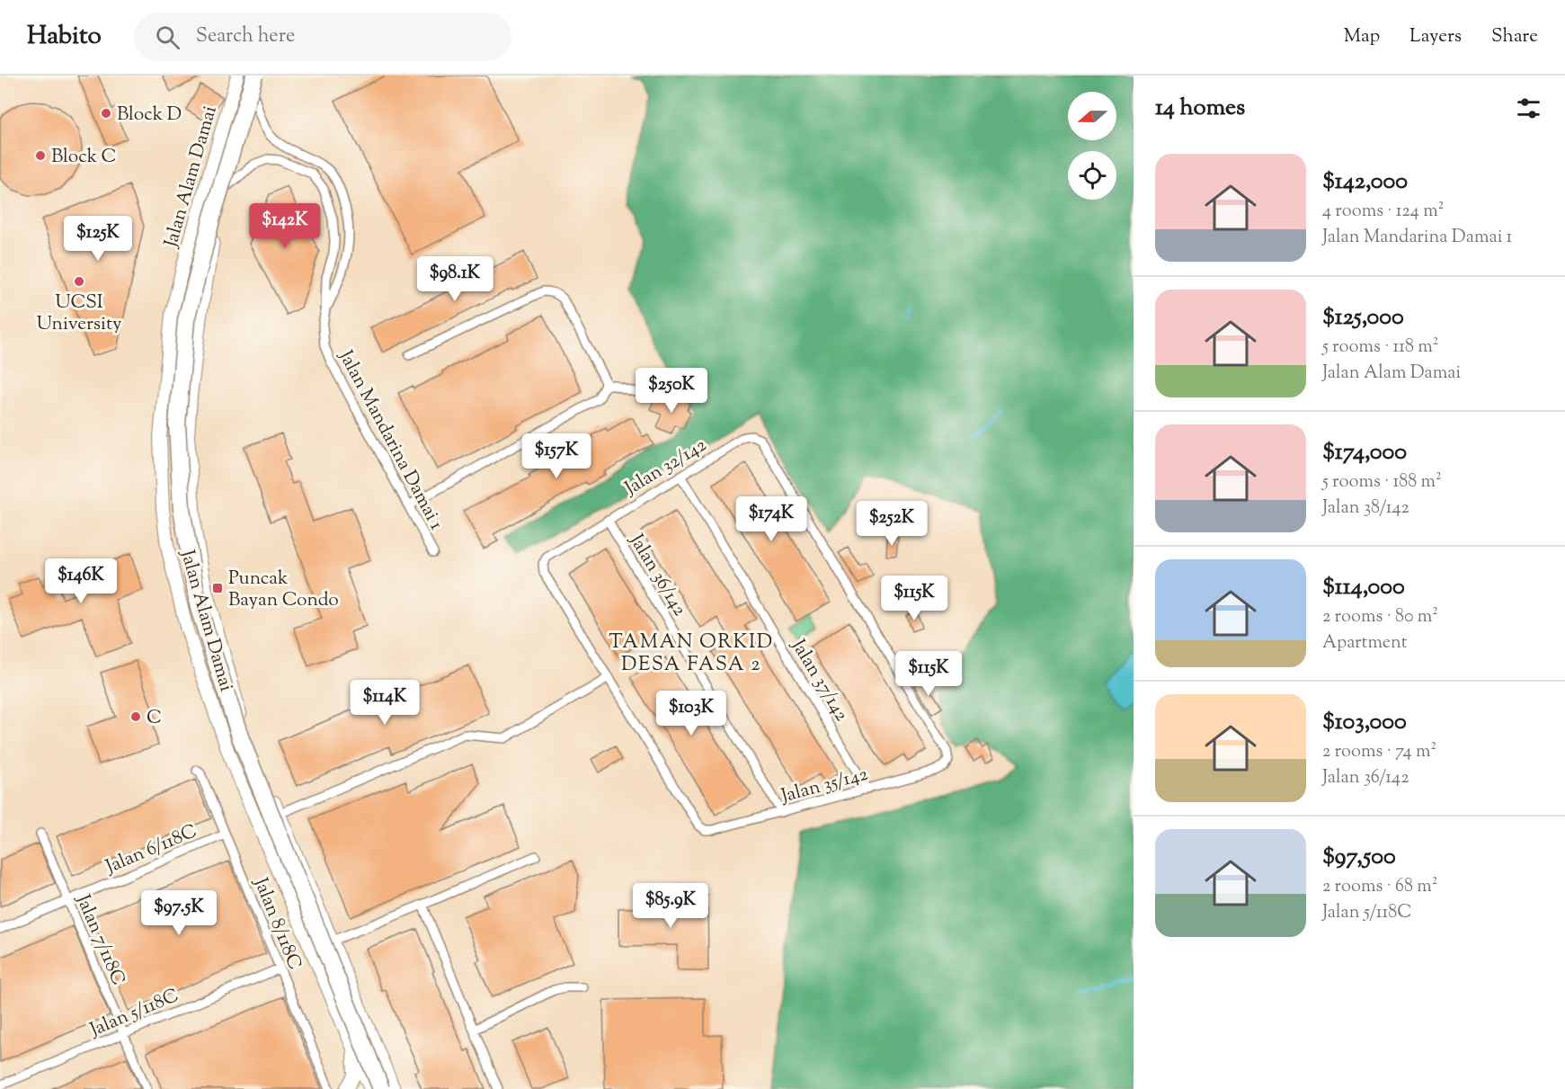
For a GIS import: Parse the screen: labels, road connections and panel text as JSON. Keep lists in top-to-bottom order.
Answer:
{
  "streets": {
    "main road": ["Jalan Alam Damai"],
    "street": [
      "Jalan Mandarina Damai 1",
      "Jalan 32/142",
      "Jalan 36/142",
      "Jalan 37/142",
      "Jalan 35/142",
      "Jalan 6/118C",
      "Jalan 8/118C",
      "Jalan 7/118C",
      "Jalan 5/118C"
    ]
  },
  "crossings": [
    ["Jalan Alam Damai", "Jalan Mandarina Damai 1"],
    ["Jalan 32/142", "Jalan 36/142"],
    ["Jalan 32/142", "Jalan 37/142"],
    ["Jalan 32/142", "Jalan 35/142"],
    ["Jalan 36/142", "Jalan 35/142"],
    ["Jalan 37/142", "Jalan 35/142"],
    ["Jalan 6/118C", "Jalan 8/118C"],
    ["Jalan 6/118C", "Jalan 7/118C"],
    ["Jalan 8/118C", "Jalan 5/118C"],
    ["Jalan 7/118C", "Jalan 5/118C"]
  ],
  "districts": ["TAMAN ORKID DESA FASA 2"],
  "places": {
    "other": [
      "Block D",
      "Block C",
      "UCSI University",
      "C"
    ],
    "transit": ["Puncak Bayan Condo"]
  },
  "north": "left",
  "page": {
    "header": "Habito",
    "search": "Search here",
    "nav": ["Map", "Layers", "Share"],
    "heading": "14 homes",
    "list": [
      {
        "name": "$142,000",
        "note": "4 rooms · 124 m² · Jalan Mandarina Damai 1"
      },
      {
        "name": "$125,000",
        "note": "5 rooms · 118 m² · Jalan Alam Damai"
      },
      {
        "name": "$174,000",
        "note": "5 rooms · 188 m² · Jalan 38/142"
      },
      {
        "name": "$114,000",
        "note": "2 rooms · 80 m² · Apartment"
      },
      {
        "name": "$103,000",
        "note": "2 rooms · 74 m² · Jalan 36/142"
      },
      {
        "name": "$97,500",
        "note": "2 rooms · 68 m² · Jalan 5/118C"
      }
    ],
    "price": [
      "$142K",
      "$125K",
      "$98.1K",
      "$250K",
      "$157K",
      "$174K",
      "$252K",
      "$146K",
      "$115K",
      "$115K",
      "$114K",
      "$103K",
      "$85.9K",
      "$97.5K"
    ]
  }
}
